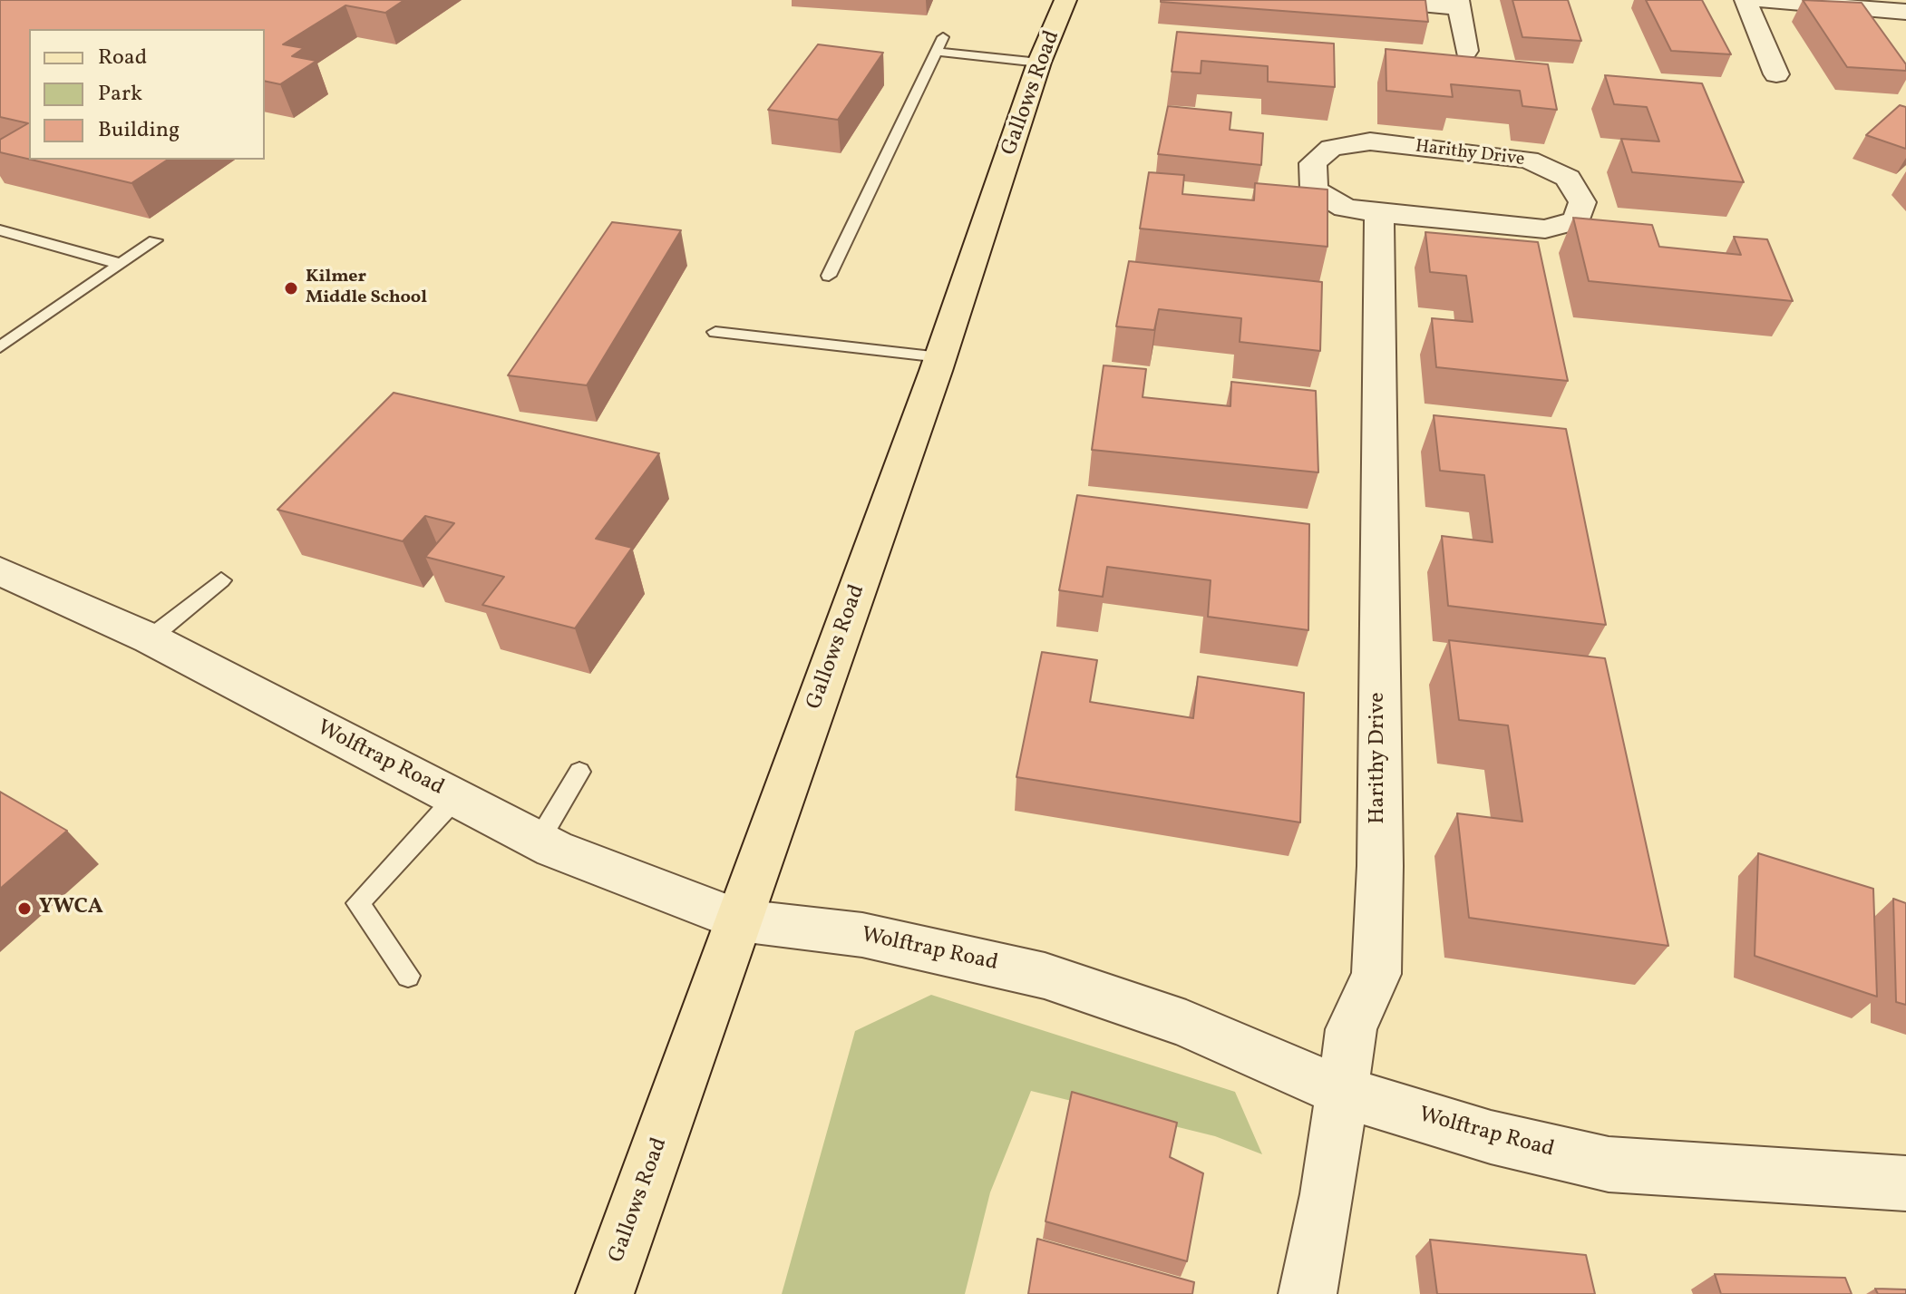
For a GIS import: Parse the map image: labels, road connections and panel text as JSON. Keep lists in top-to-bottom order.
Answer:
{
  "streets": {
    "main road": ["Gallows Road"],
    "street": ["Harithy Drive", "Wolftrap Road"]
  },
  "crossings": [
    ["Gallows Road", "Wolftrap Road"],
    ["Harithy Drive", "Wolftrap Road"]
  ],
  "places": ["Kilmer Middle School", "YWCA"],
  "legend": ["Road", "Park", "Building"]
}
